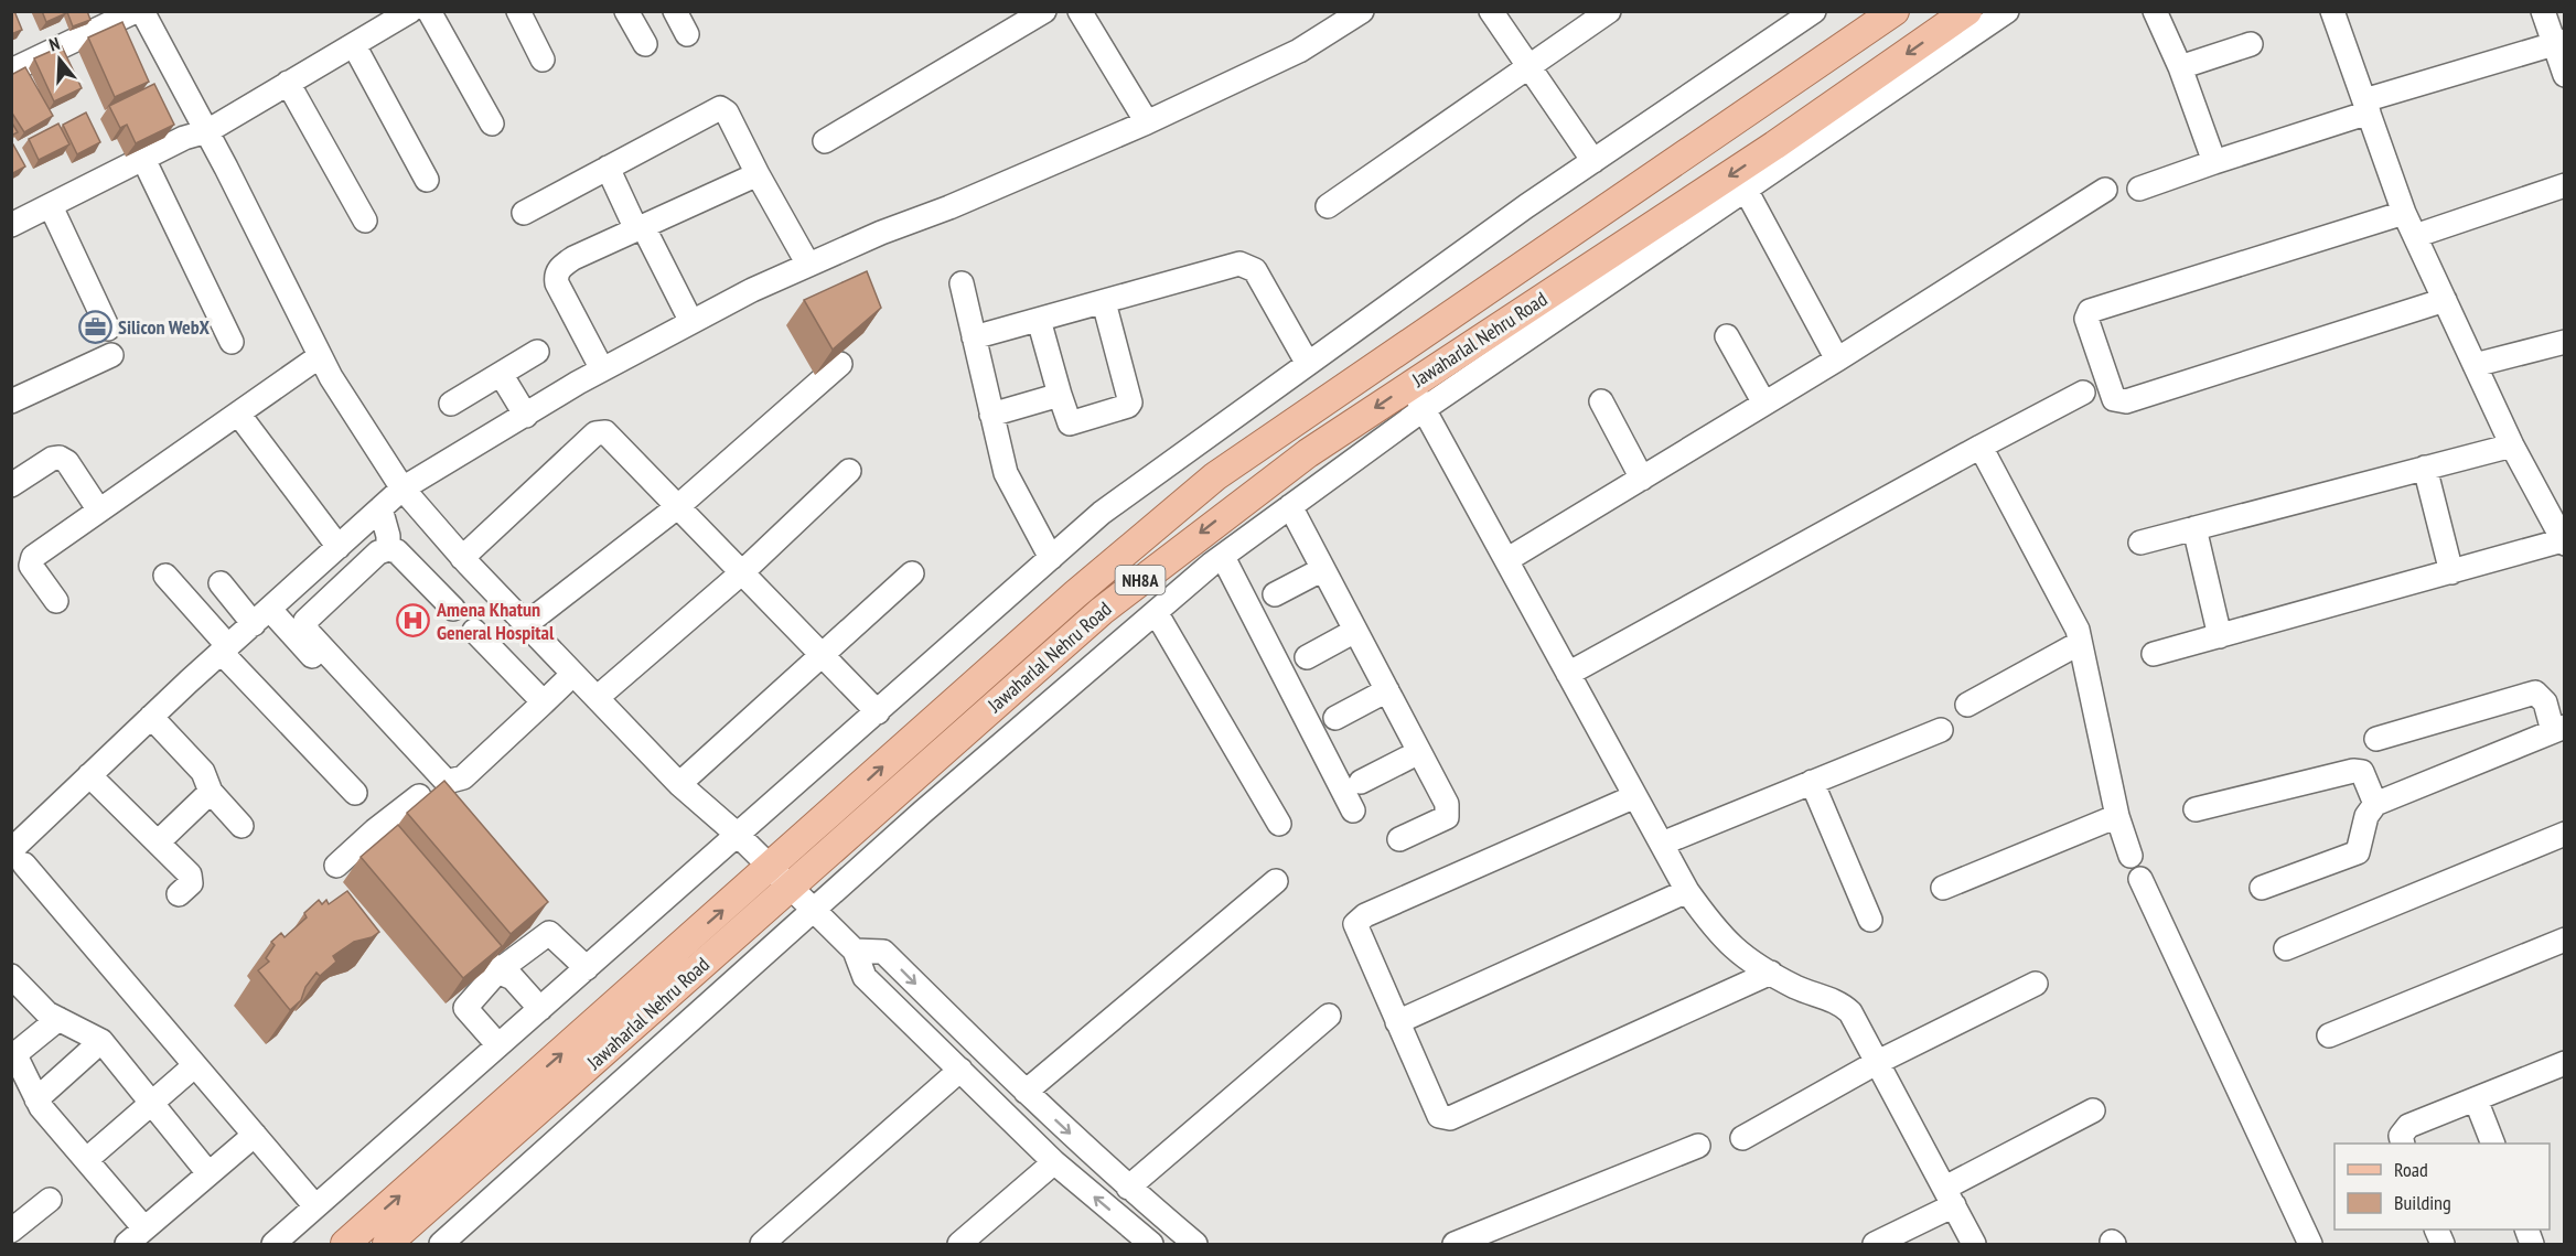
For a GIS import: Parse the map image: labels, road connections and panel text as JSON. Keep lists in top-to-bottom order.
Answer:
{
  "streets": {
    "main road": ["Jawaharlal Nehru Road", "NH8A"]
  },
  "places": {
    "office": ["Silicon WebX"],
    "hospital": ["Amena Khatun General Hospital"]
  },
  "legend": ["Road", "Building"],
  "north": "top"
}
